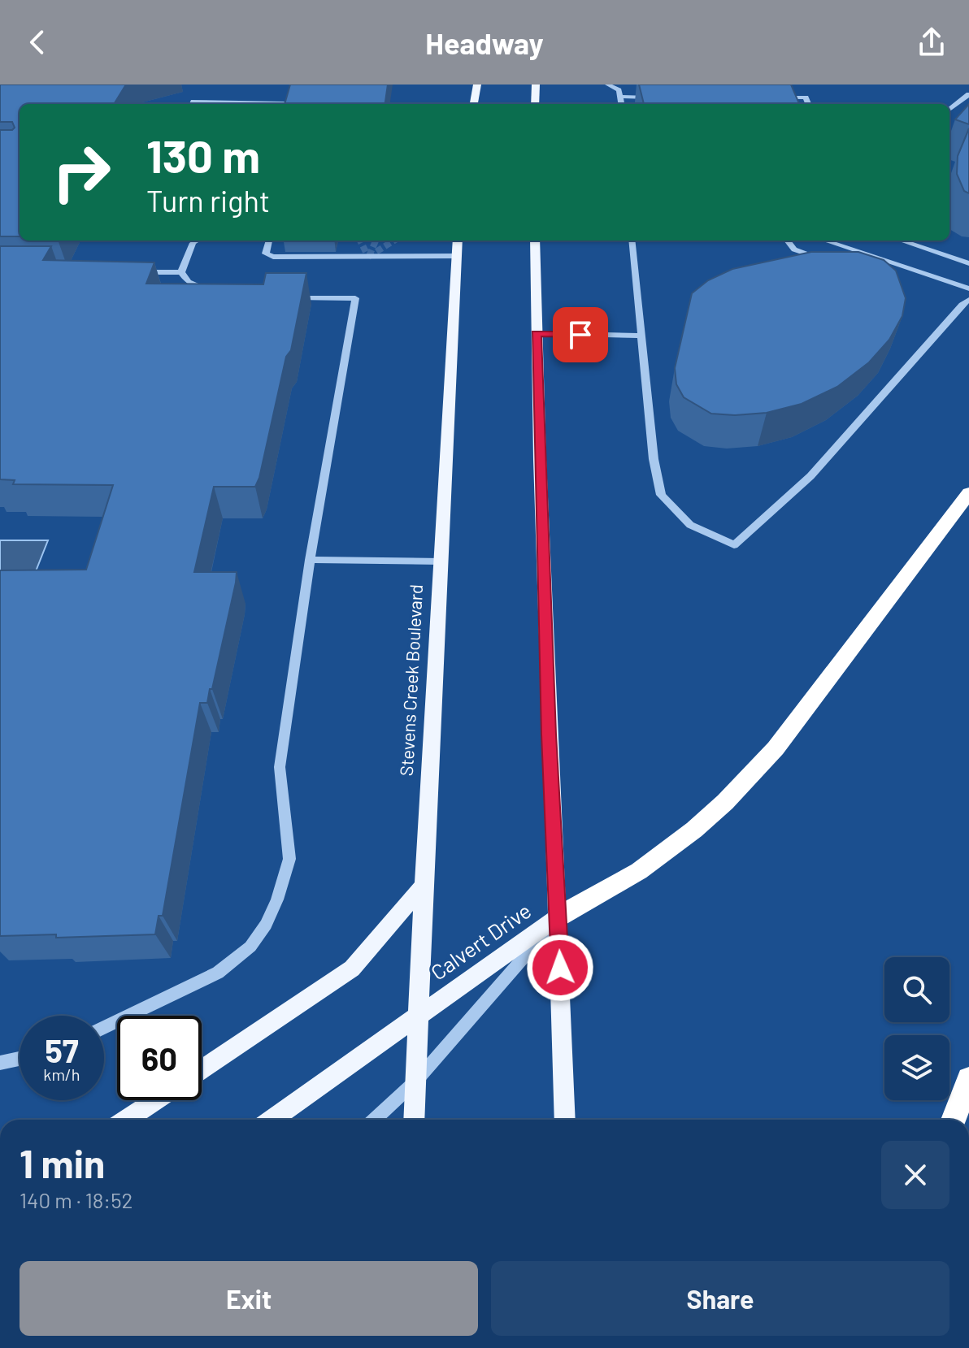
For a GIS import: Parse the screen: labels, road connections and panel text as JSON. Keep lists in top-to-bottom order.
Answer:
{
  "streets": {
    "main road": ["Stevens Creek Boulevard", "Calvert Drive"]
  },
  "crossings": [
    ["Stevens Creek Boulevard", "Calvert Drive"]
  ],
  "page": {
    "header": "Headway",
    "turn": ["130 m", "Turn right"],
    "speed": "57 km/h",
    "limit": "60",
    "heading": ["1 min", "140 m · 18:52"],
    "buttons": ["Exit", "Share"]
  }
}
